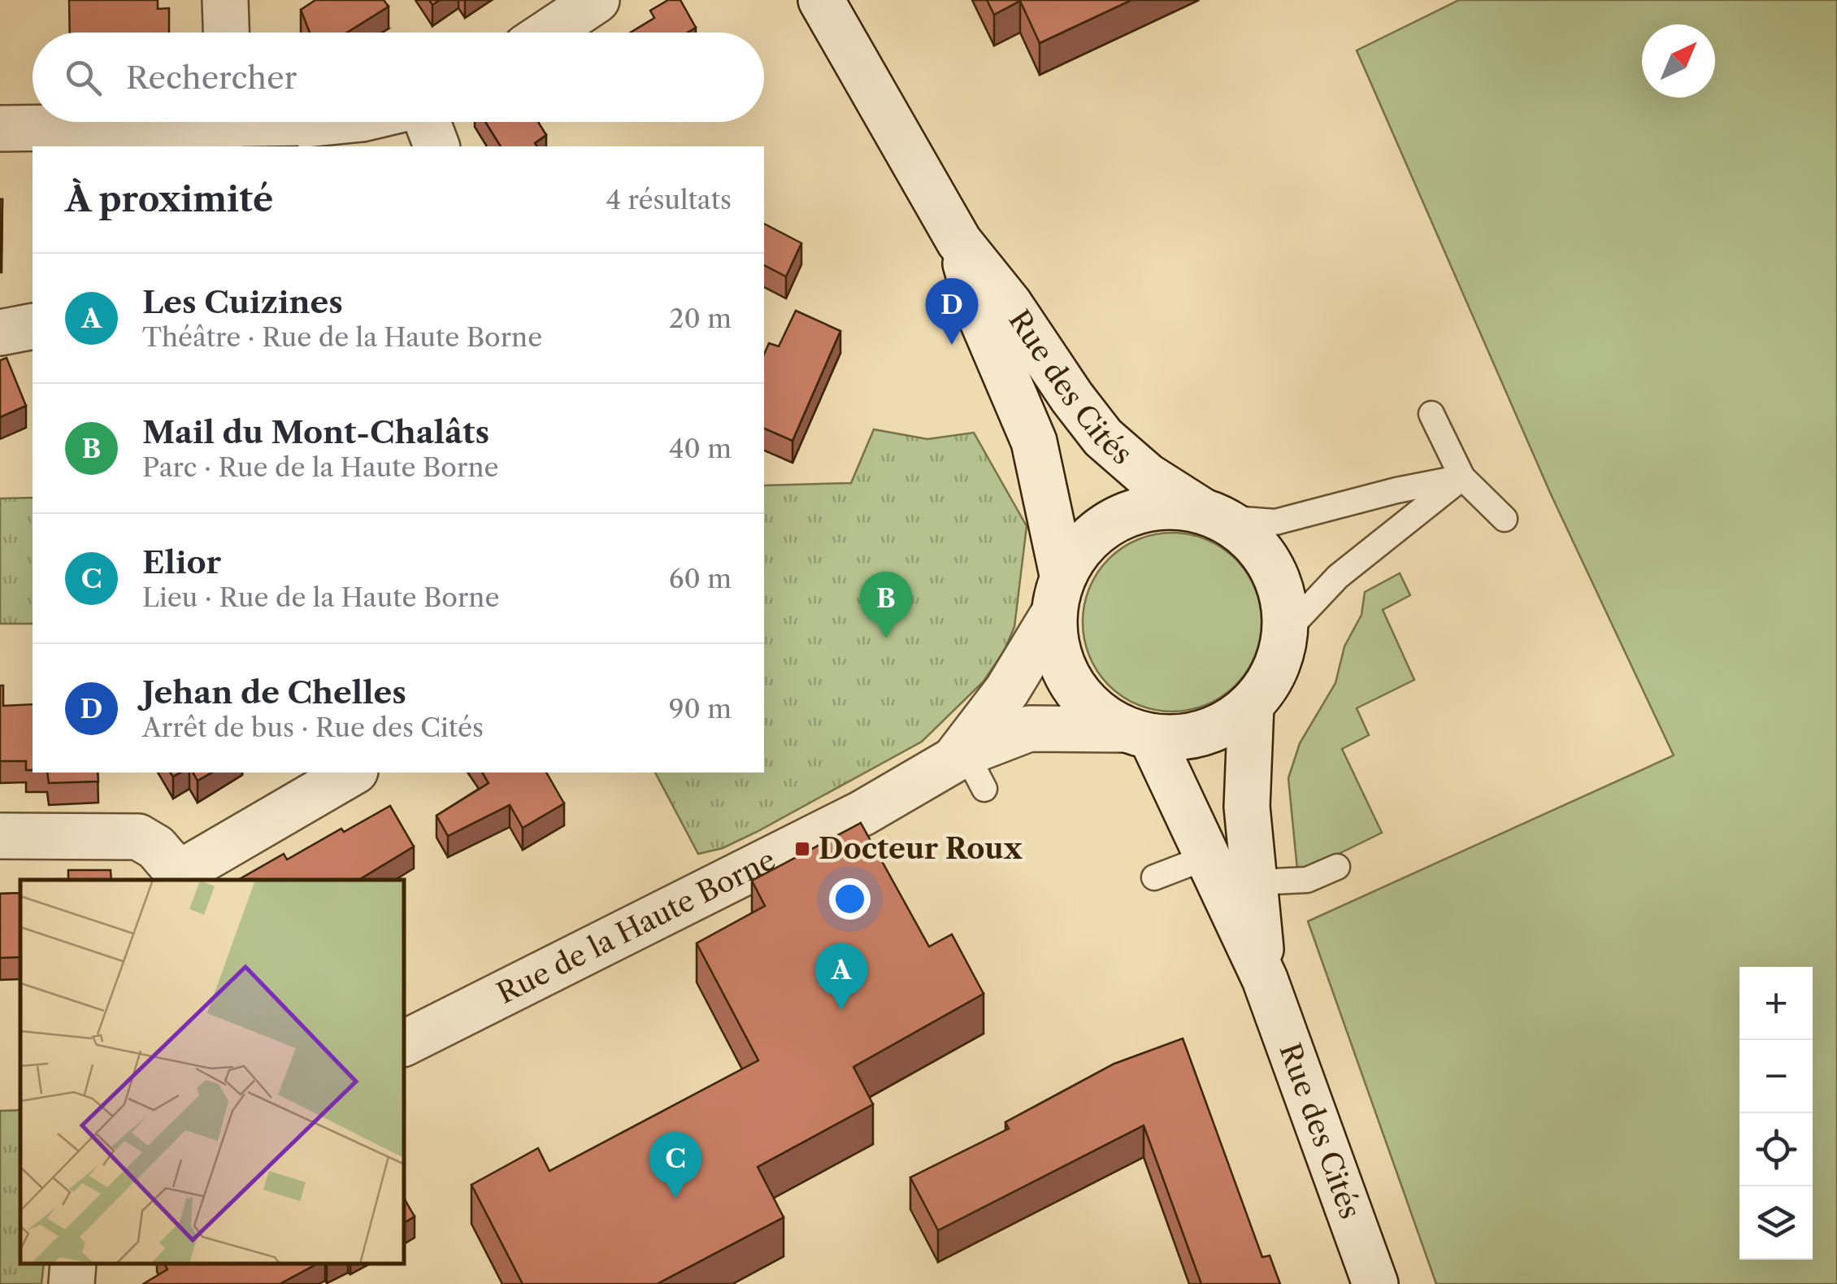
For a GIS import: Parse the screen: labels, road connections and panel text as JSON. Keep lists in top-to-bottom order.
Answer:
{
  "streets": {
    "street": ["Rue des Cités", "Rue de la Haute Borne"]
  },
  "crossings": [
    ["Rue des Cités", "Rue de la Haute Borne"]
  ],
  "places": {
    "transit": ["Docteur Roux"]
  },
  "north": "top right",
  "page": {
    "search": "Rechercher",
    "heading": ["À proximité", "4 résultats"],
    "list": [
      {
        "mark": "A",
        "name": "Les Cuizines",
        "note": "Théâtre · Rue de la Haute Borne",
        "value": "20 m"
      },
      {
        "mark": "B",
        "name": "Mail du Mont-Chalâts",
        "note": "Parc · Rue de la Haute Borne",
        "value": "40 m"
      },
      {
        "mark": "C",
        "name": "Elior",
        "note": "Lieu · Rue de la Haute Borne",
        "value": "60 m"
      },
      {
        "mark": "D",
        "name": "Jehan de Chelles",
        "note": "Arrêt de bus · Rue des Cités",
        "value": "90 m"
      }
    ],
    "pins": [
      "D",
      "B",
      "A",
      "C"
    ],
    "map_buttons": ["+", "−"]
  }
}
